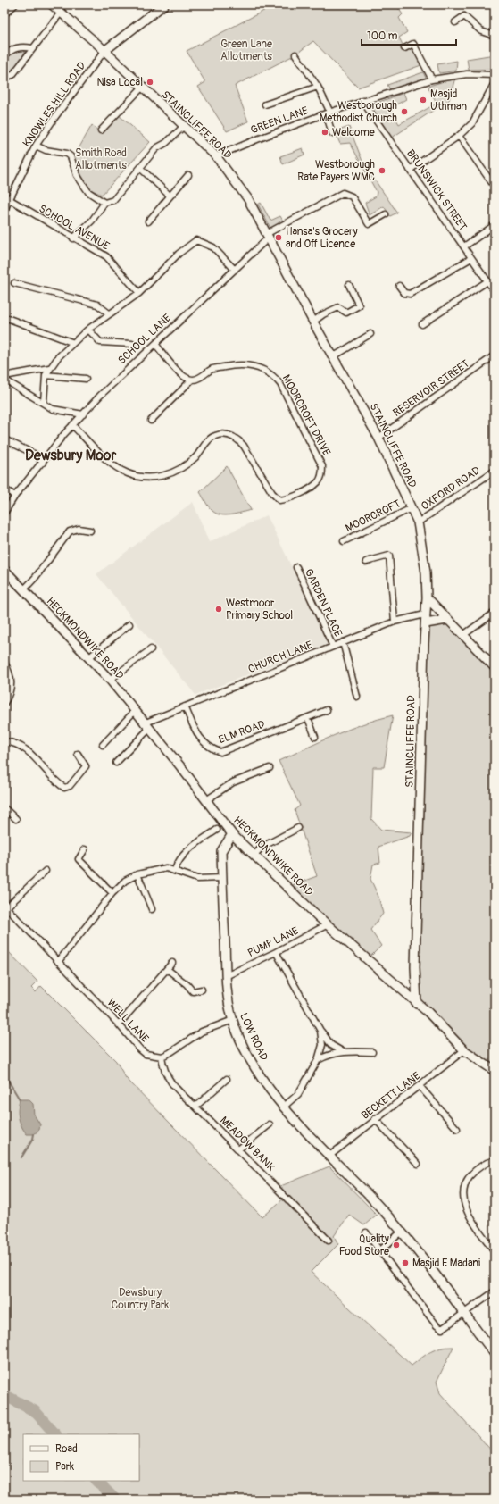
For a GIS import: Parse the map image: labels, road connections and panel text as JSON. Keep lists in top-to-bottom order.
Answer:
{
  "streets": {
    "street": [
      "KNOWLES HILL ROAD",
      "GREEN LANE",
      "STAINCLIFFE ROAD",
      "BRUNSWICK STREET",
      "SCHOOL AVENUE",
      "SCHOOL LANE",
      "RESERVOIR STREET",
      "MOORCROFT DRIVE",
      "OXFORD ROAD",
      "MOORCROFT",
      "GARDEN PLACE",
      "HECKMONDWIKE ROAD",
      "CHURCH LANE",
      "ELM ROAD",
      "PUMP LANE",
      "WELL LANE",
      "LOW ROAD",
      "BECKETT LANE",
      "MEADOW BANK"
    ]
  },
  "crossings": [
    ["KNOWLES HILL ROAD", "STAINCLIFFE ROAD"],
    ["KNOWLES HILL ROAD", "SCHOOL AVENUE"],
    ["GREEN LANE", "STAINCLIFFE ROAD"],
    ["GREEN LANE", "BRUNSWICK STREET"],
    ["STAINCLIFFE ROAD", "SCHOOL LANE"],
    ["STAINCLIFFE ROAD", "RESERVOIR STREET"],
    ["STAINCLIFFE ROAD", "OXFORD ROAD"],
    ["STAINCLIFFE ROAD", "MOORCROFT"],
    ["STAINCLIFFE ROAD", "HECKMONDWIKE ROAD"],
    ["STAINCLIFFE ROAD", "CHURCH LANE"],
    ["SCHOOL LANE", "MOORCROFT DRIVE"],
    ["GARDEN PLACE", "CHURCH LANE"],
    ["HECKMONDWIKE ROAD", "CHURCH LANE"],
    ["HECKMONDWIKE ROAD", "PUMP LANE"],
    ["HECKMONDWIKE ROAD", "LOW ROAD"],
    ["HECKMONDWIKE ROAD", "BECKETT LANE"],
    ["CHURCH LANE", "ELM ROAD"],
    ["PUMP LANE", "LOW ROAD"],
    ["WELL LANE", "MEADOW BANK"],
    ["LOW ROAD", "BECKETT LANE"]
  ],
  "districts": ["Dewsbury Moor"],
  "parks": ["Green Lane Allotments", "Smith Road Allotments", "Dewsbury Country Park"],
  "places": [
    "Nisa Local",
    "Masjid Uthman",
    "Westborough Methodist Church",
    "Welcome",
    "Westborough Rate Payers WMC",
    "Hansa's Grocery and Off Licence",
    "Westmoor Primary School",
    "Quality Food Store",
    "Masjid E Madani"
  ],
  "legend": ["Road", "Park"],
  "scale_bar": "100 m"
}
